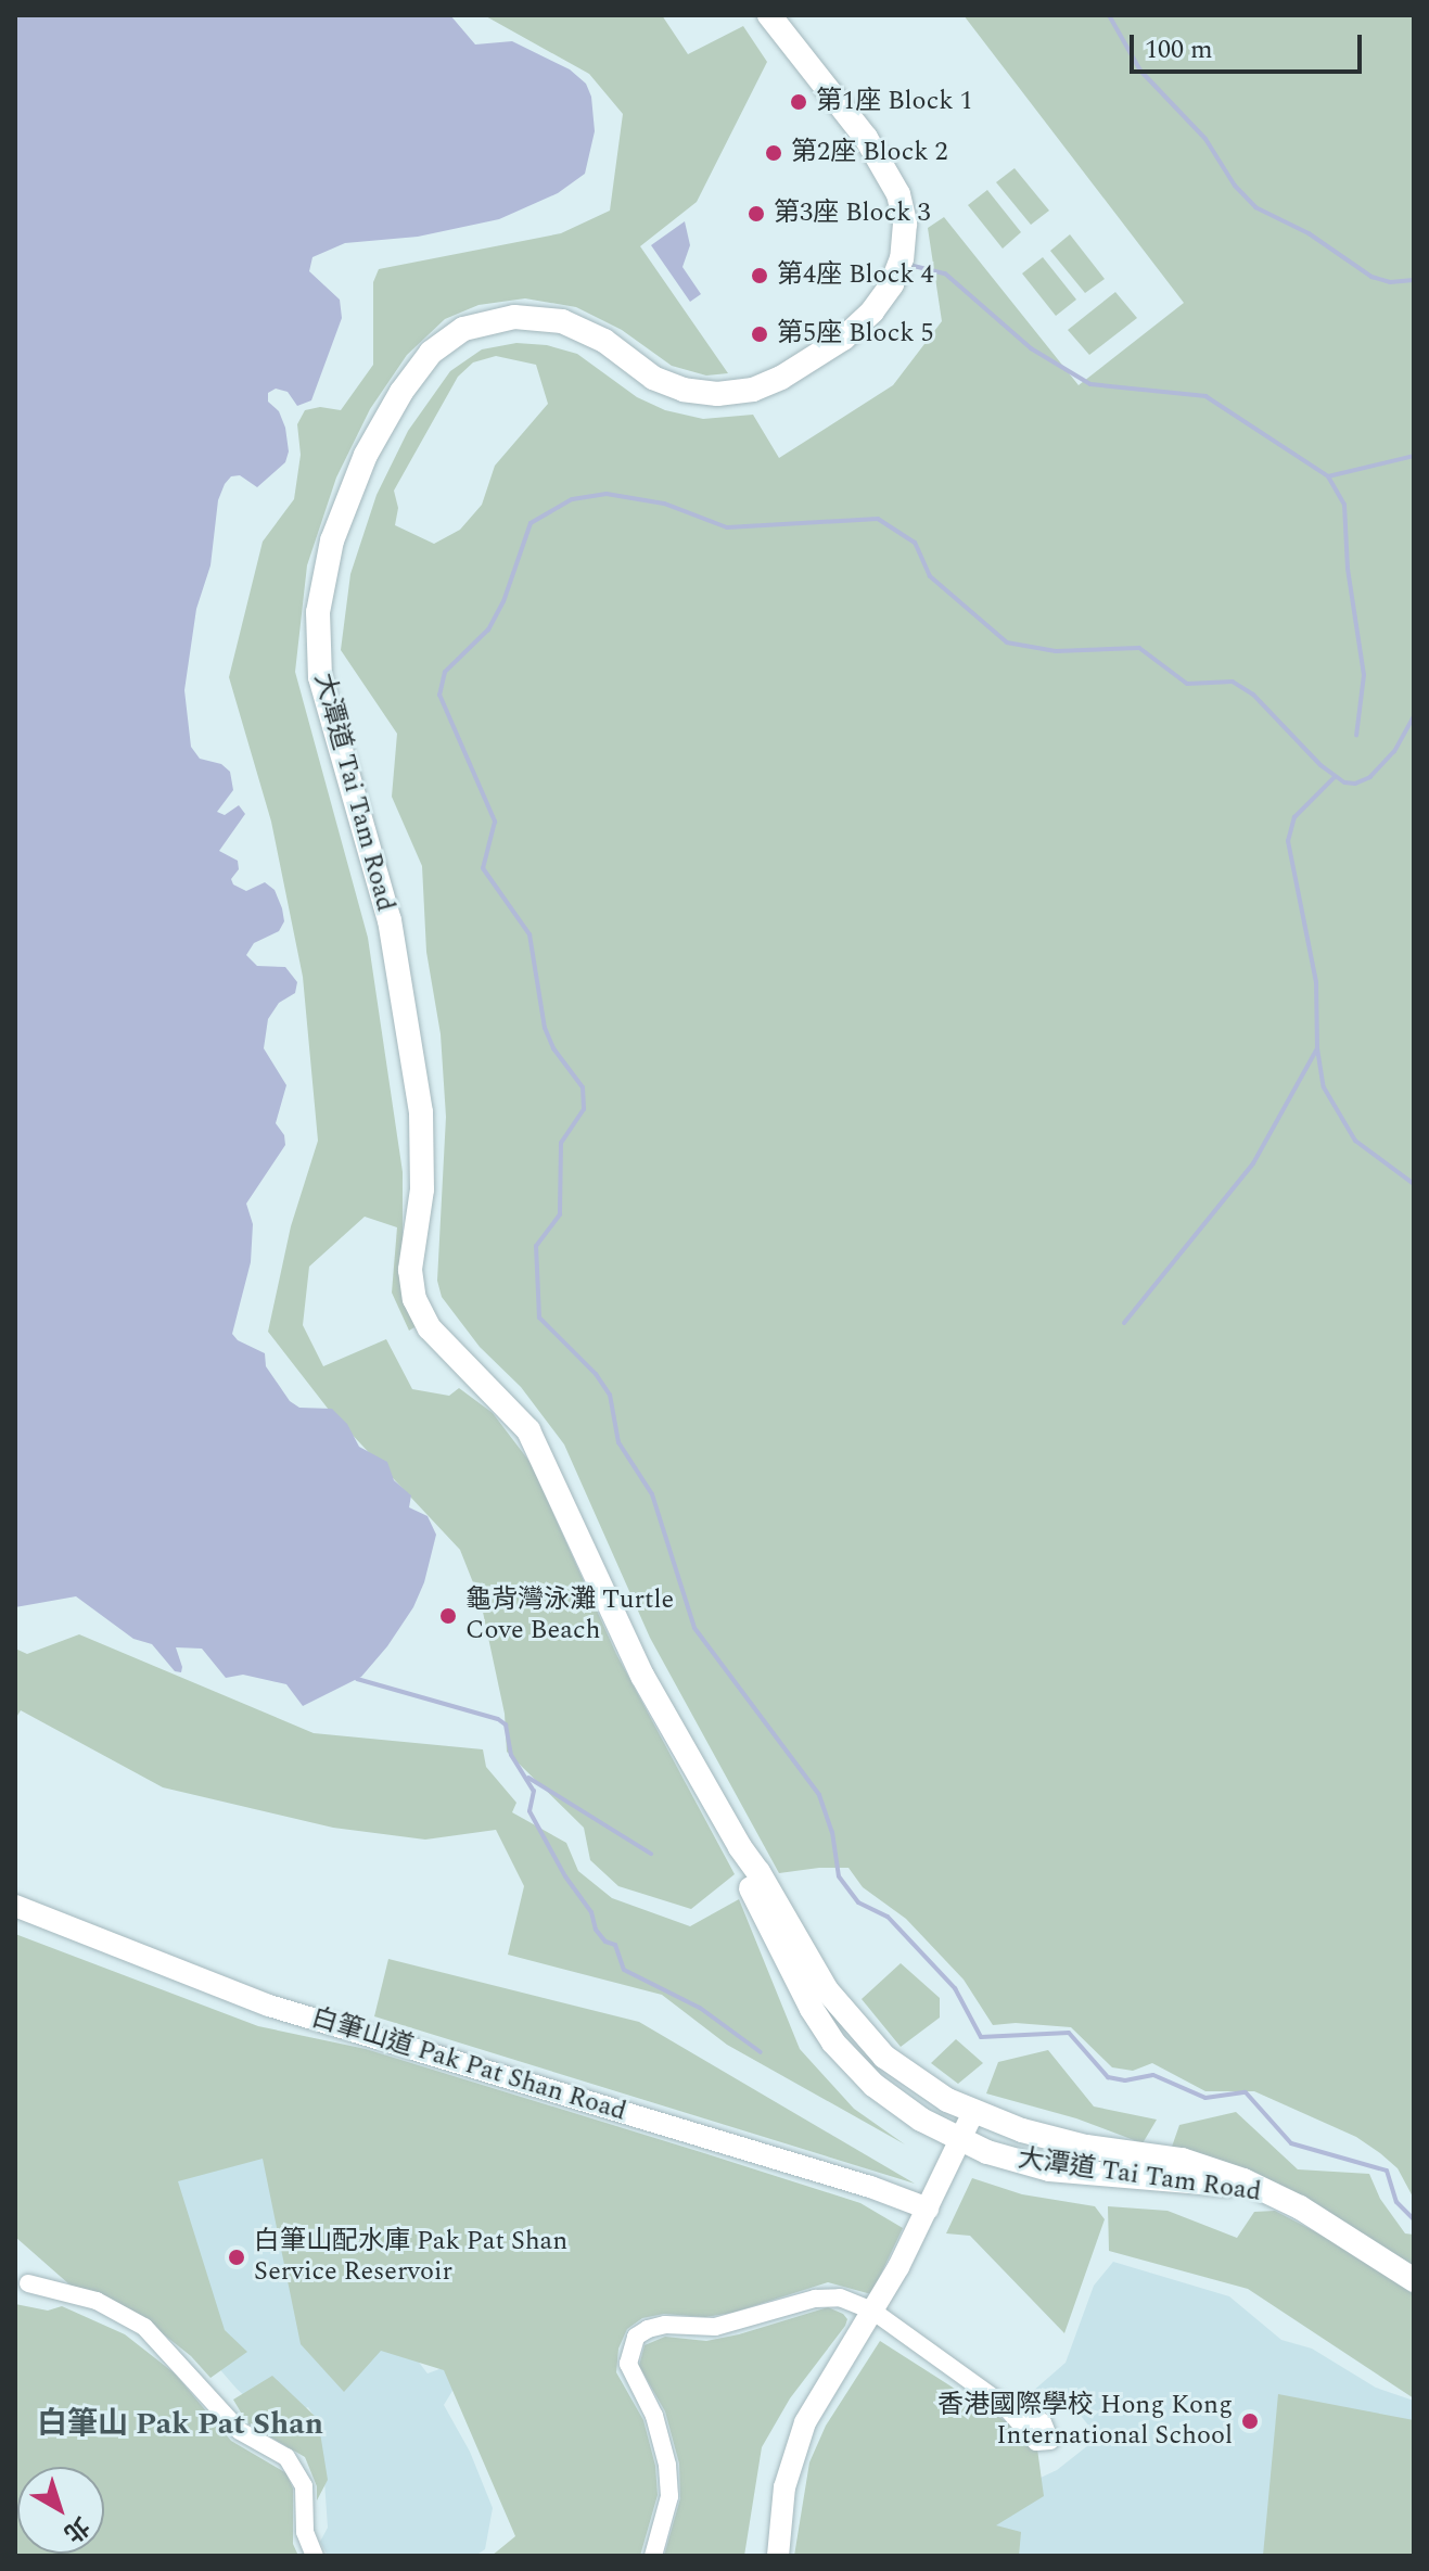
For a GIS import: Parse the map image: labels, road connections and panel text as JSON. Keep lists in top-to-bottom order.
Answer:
{
  "streets": {
    "main road": ["大潭道 Tai Tam Road"],
    "street": ["白筆山道 Pak Pat Shan Road"]
  },
  "districts": ["白筆山 Pak Pat Shan"],
  "places": [
    "第1座 Block 1",
    "第2座 Block 2",
    "第3座 Block 3",
    "第4座 Block 4",
    "第5座 Block 5",
    "龜背灣泳灘 Turtle Cove Beach",
    "白筆山配水庫 Pak Pat Shan Service Reservoir",
    "香港國際學校 Hong Kong International School"
  ],
  "scale_bar": "100 m",
  "north": "bottom right"
}
